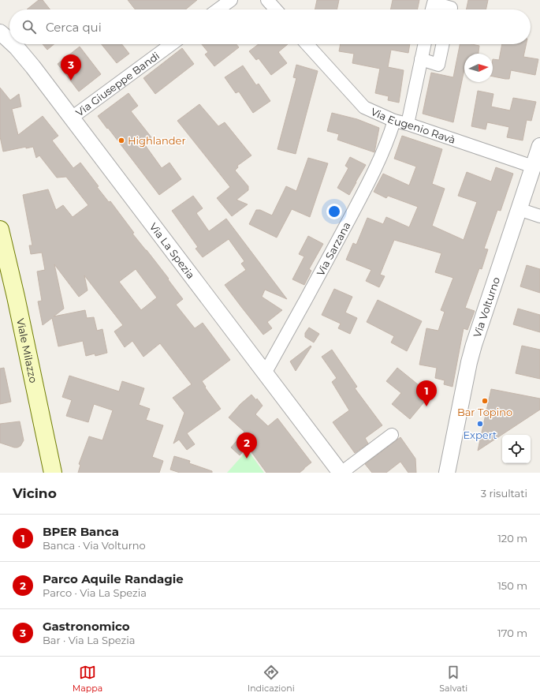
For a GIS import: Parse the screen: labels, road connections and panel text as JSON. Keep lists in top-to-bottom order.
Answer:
{
  "streets": {
    "main road": ["Viale Milazzo"],
    "street": [
      "Via Giuseppe Bandi",
      "Via Eugenio Ravà",
      "Via Sarzana",
      "Via La Spezia",
      "Via Volturno"
    ]
  },
  "crossings": [
    ["Via Giuseppe Bandi", "Via La Spezia"],
    ["Via Eugenio Ravà", "Via Sarzana"],
    ["Via Eugenio Ravà", "Via Volturno"],
    ["Via Sarzana", "Via La Spezia"]
  ],
  "places": ["Highlander", "Bar Topino", "Expert"],
  "north": "right",
  "page": {
    "search": "Cerca qui",
    "pins": ["3", "1", "2"],
    "heading": ["Vicino", "3 risultati"],
    "list": [
      {
        "mark": "1",
        "name": "BPER Banca",
        "note": "Banca · Via Volturno",
        "value": "120 m"
      },
      {
        "mark": "2",
        "name": "Parco Aquile Randagie",
        "note": "Parco · Via La Spezia",
        "value": "150 m"
      },
      {
        "mark": "3",
        "name": "Gastronomico",
        "note": "Bar · Via La Spezia",
        "value": "170 m"
      }
    ],
    "nav": ["Mappa", "Indicazioni", "Salvati"]
  }
}
